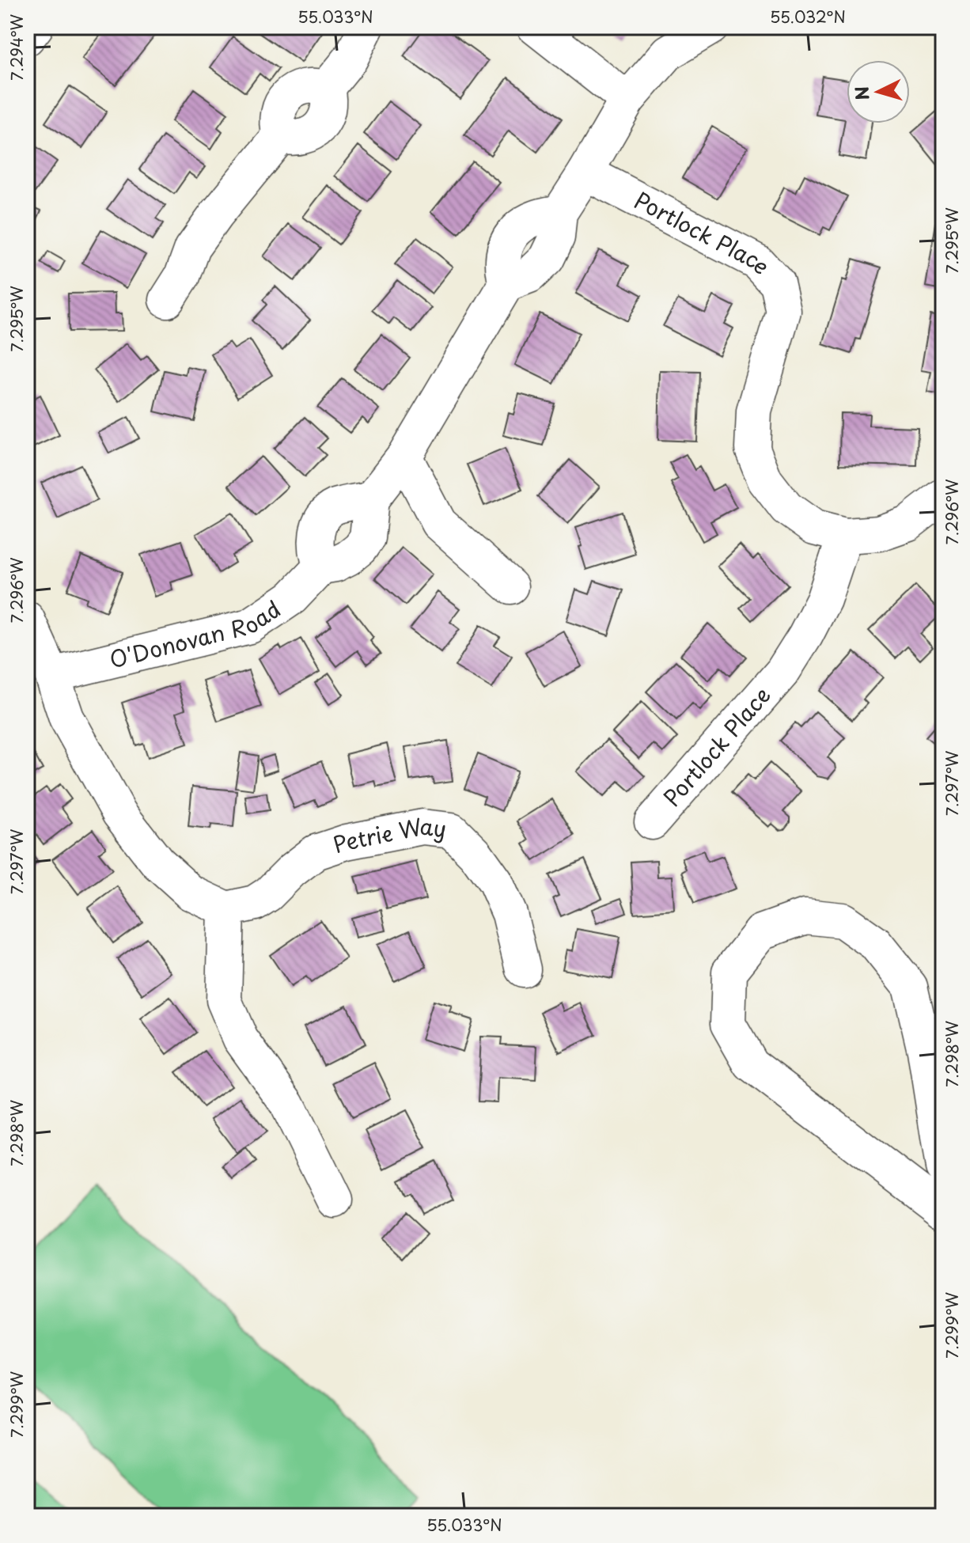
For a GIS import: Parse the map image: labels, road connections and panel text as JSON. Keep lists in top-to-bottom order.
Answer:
{
  "streets": {
    "street": ["Portlock Place", "O'Donovan Road", "Petrie Way"]
  },
  "north": "left",
  "coordinates": [
    "55.033°N",
    "55.032°N",
    "7.294°W",
    "7.295°W",
    "7.296°W",
    "7.297°W",
    "7.298°W",
    "7.299°W"
  ]
}
